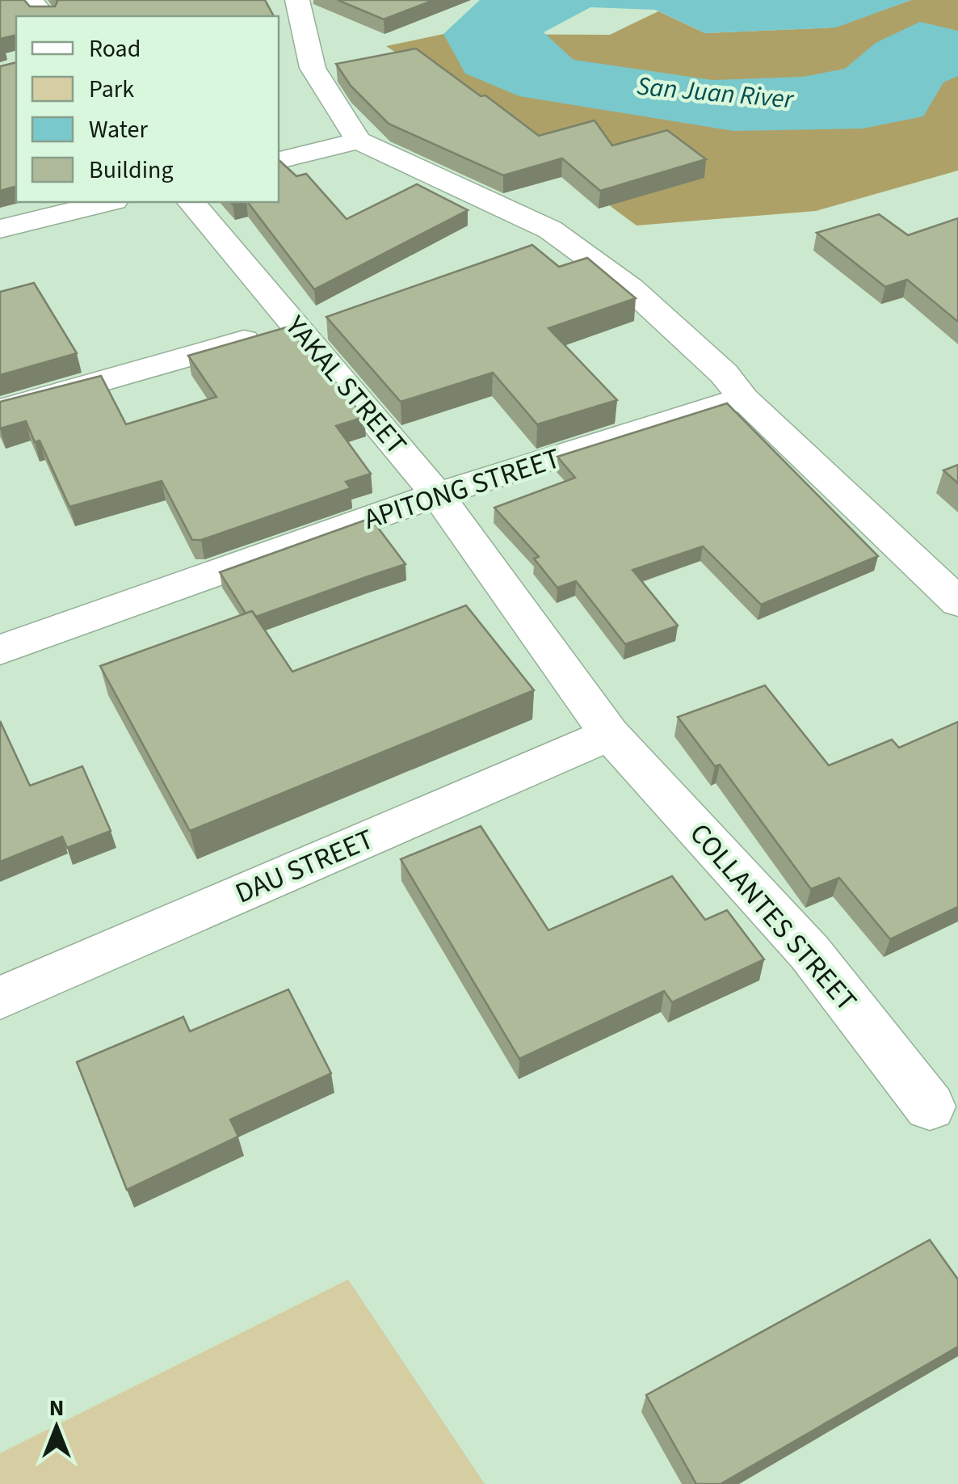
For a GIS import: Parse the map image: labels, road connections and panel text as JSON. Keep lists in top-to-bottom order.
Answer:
{
  "streets": {
    "street": [
      "YAKAL STREET",
      "APITONG STREET",
      "DAU STREET",
      "COLLANTES STREET"
    ]
  },
  "crossings": [
    ["YAKAL STREET", "APITONG STREET"],
    ["YAKAL STREET", "DAU STREET"],
    ["YAKAL STREET", "COLLANTES STREET"],
    ["DAU STREET", "COLLANTES STREET"]
  ],
  "water": ["San Juan River"],
  "legend": [
    "Road",
    "Park",
    "Water",
    "Building"
  ],
  "north": "top"
}
